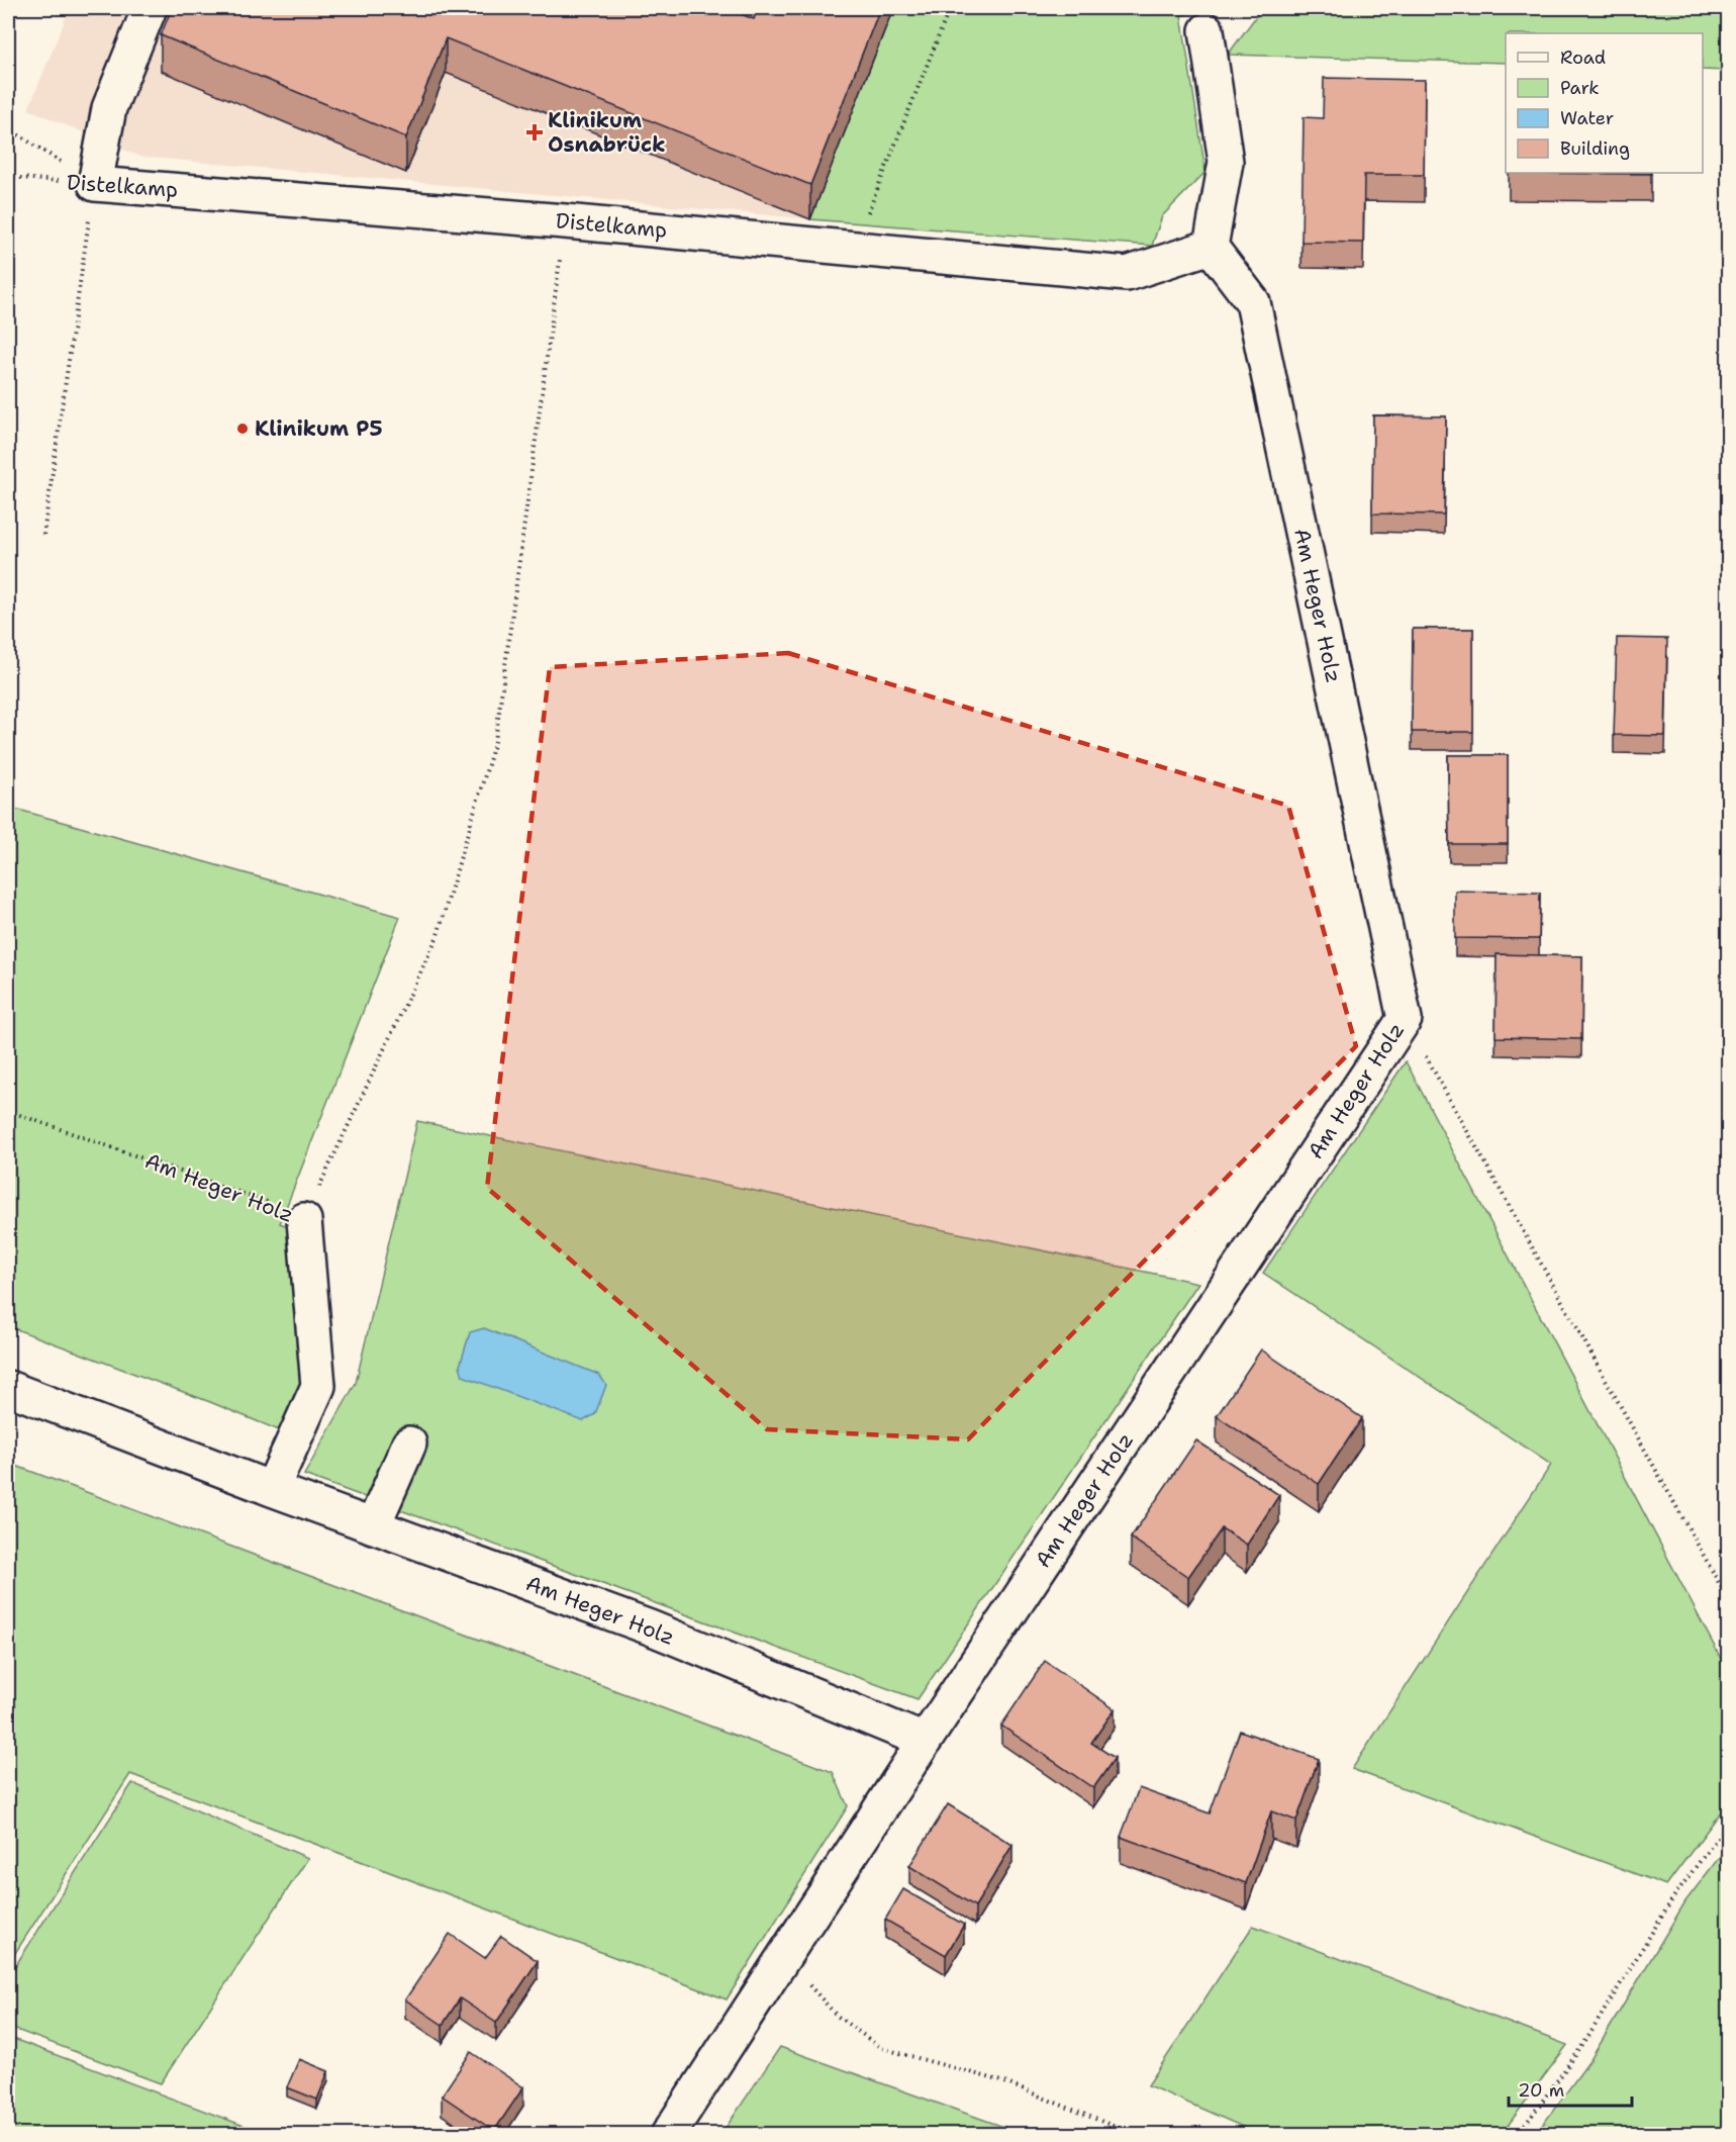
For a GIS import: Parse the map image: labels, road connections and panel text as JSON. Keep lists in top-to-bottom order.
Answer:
{
  "streets": {
    "street": ["Distelkamp", "Am Heger Holz"]
  },
  "crossings": [
    ["Distelkamp", "Am Heger Holz"]
  ],
  "places": {
    "health": ["Klinikum Osnabrück"],
    "other": ["Klinikum P5"]
  },
  "legend": [
    "Road",
    "Park",
    "Water",
    "Building"
  ],
  "scale_bar": "20 m"
}
